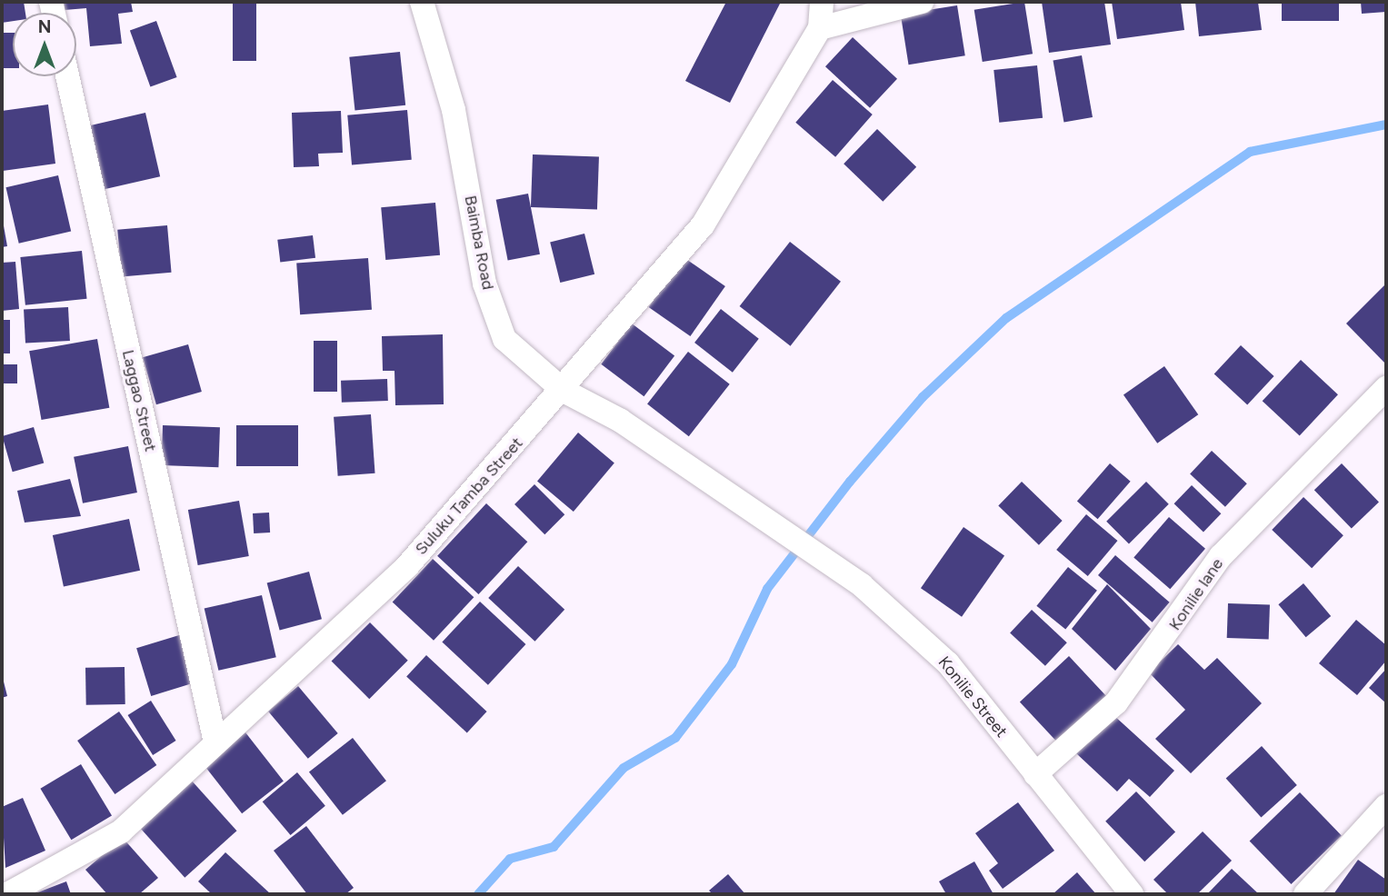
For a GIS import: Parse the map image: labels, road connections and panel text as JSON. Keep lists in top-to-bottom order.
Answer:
{
  "streets": {
    "street": [
      "Baimba Road",
      "Laggao Street",
      "Suluku Tamba Street",
      "Konilie lane",
      "Konilie Street"
    ]
  },
  "crossings": [
    ["Baimba Road", "Suluku Tamba Street"],
    ["Baimba Road", "Konilie Street"],
    ["Laggao Street", "Suluku Tamba Street"],
    ["Konilie lane", "Konilie Street"]
  ],
  "north": "top"
}
